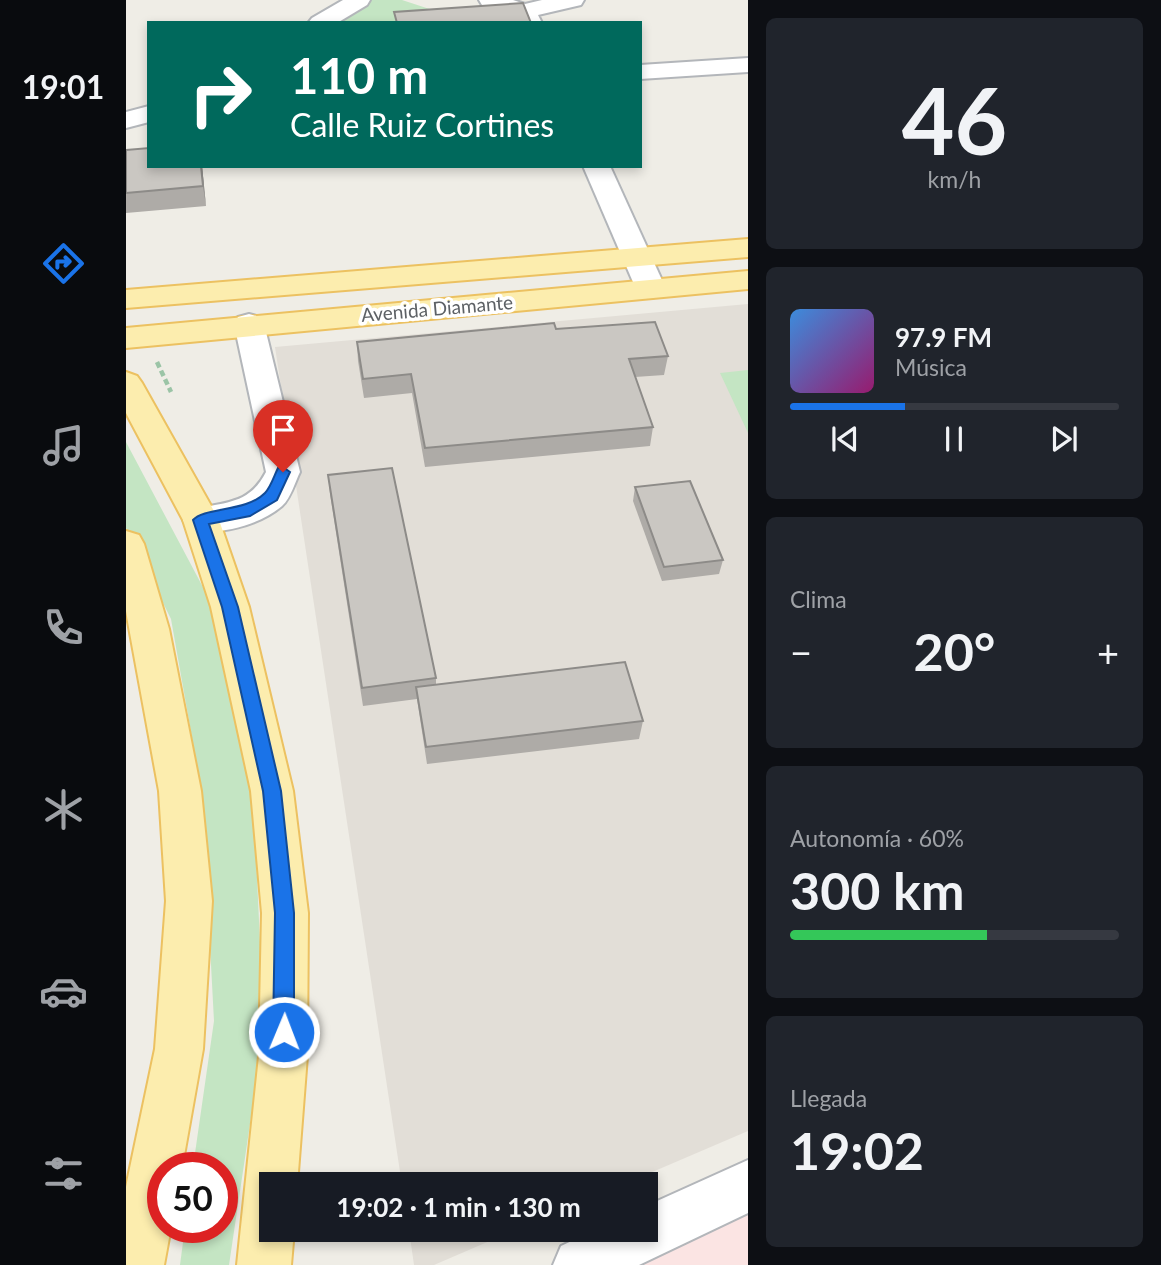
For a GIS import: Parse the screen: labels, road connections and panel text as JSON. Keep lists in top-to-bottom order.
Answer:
{
  "streets": {
    "main road": ["Avenida Diamante"]
  },
  "page": {
    "tabs": "19:01",
    "tile": [
      ["46", "km/h"],
      "Clima",
      ["Autonomía · 60%", "300 km"],
      ["Llegada", "19:02"]
    ],
    "turn": ["110 m", "Calle Ruiz Cortines"],
    "song": ["97.9 FM", "Música"],
    "heat": ["−", "20°", "+"],
    "limit": "50",
    "trip": "19:02 · 1 min · 130 m"
  }
}
